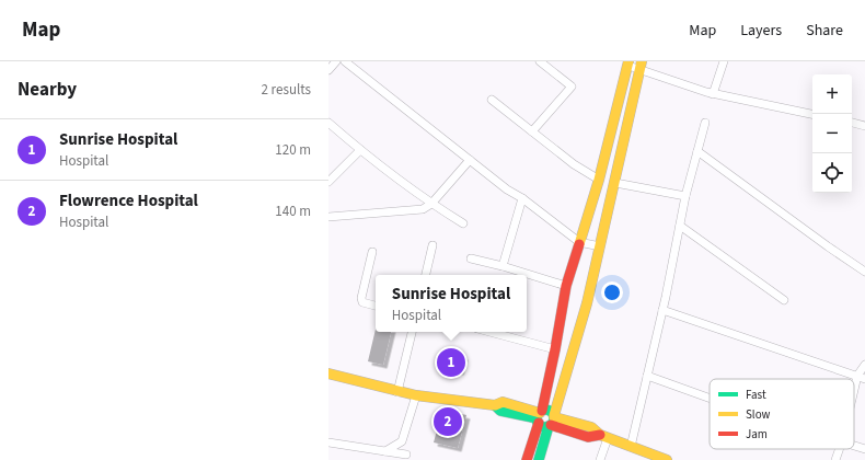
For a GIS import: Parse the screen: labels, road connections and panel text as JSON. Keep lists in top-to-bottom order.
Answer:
{
  "legend": ["Fast", "Slow", "Jam"],
  "page": {
    "header": "Map",
    "nav": ["Map", "Layers", "Share"],
    "heading": ["Nearby", "2 results"],
    "map_buttons": ["+", "−"],
    "list": [
      {
        "mark": "1",
        "name": "Sunrise Hospital",
        "note": "Hospital",
        "value": "120 m"
      },
      {
        "mark": "2",
        "name": "Flowrence Hospital",
        "note": "Hospital",
        "value": "140 m"
      }
    ],
    "popup": ["Sunrise Hospital", "Hospital"],
    "pins": ["1", "2"]
  }
}
